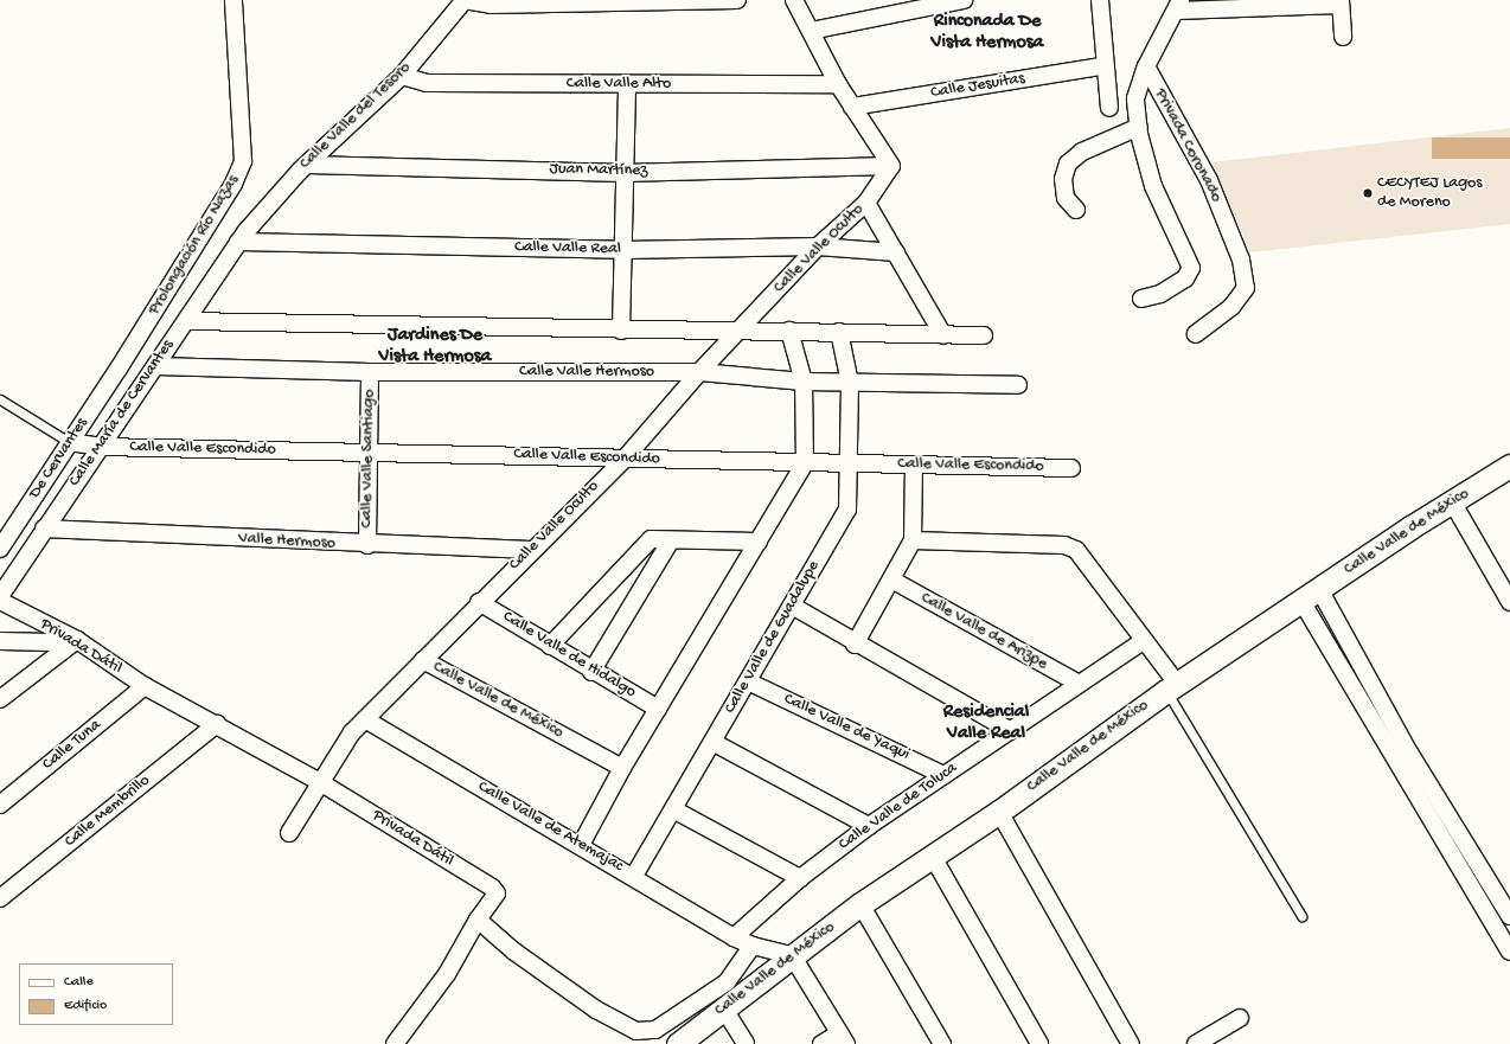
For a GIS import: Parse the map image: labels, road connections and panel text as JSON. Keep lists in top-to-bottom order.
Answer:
{
  "streets": {
    "street": [
      "Calle Valle Alto",
      "Calle Jesuitas",
      "Calle Valle del Tesoro",
      "Privada Coronado",
      "Juan Martínez",
      "Prolongación Río Nazas",
      "Calle Valle Real",
      "Calle Valle Oculto",
      "Calle Valle Hermoso",
      "Calle María de Cervantes",
      "Calle Valle Escondido",
      "De Cervantes",
      "Calle Valle Santiago",
      "Calle Valle de México",
      "Valle Hermoso",
      "Calle Valle de Arizpe",
      "Calle Valle de Guadalupe",
      "Privada Dátil",
      "Calle Valle de Hidalgo",
      "Calle Valle de Yaqui",
      "Calle Tuna",
      "Calle Valle de Toluca",
      "Calle Membrillo",
      "Calle Valle de Atemajac"
    ]
  },
  "crossings": [
    ["Calle Valle Alto", "Calle Valle del Tesoro"],
    ["Calle Valle del Tesoro", "Juan Martínez"],
    ["Calle Valle del Tesoro", "Calle Valle Real"],
    ["Calle Valle del Tesoro", "Calle María de Cervantes"],
    ["Juan Martínez", "Calle Valle Oculto"],
    ["Prolongación Río Nazas", "De Cervantes"],
    ["Calle Valle Real", "Calle Valle Oculto"],
    ["Calle Valle Real", "Calle María de Cervantes"],
    ["Calle Valle Oculto", "Calle Valle Hermoso"],
    ["Calle Valle Oculto", "Calle Valle Escondido"],
    ["Calle Valle Oculto", "Calle Valle de México"],
    ["Calle Valle Oculto", "Valle Hermoso"],
    ["Calle Valle Oculto", "Privada Dátil"],
    ["Calle Valle Oculto", "Calle Valle de Hidalgo"],
    ["Calle Valle Oculto", "Calle Valle de Atemajac"],
    ["Calle Valle Hermoso", "Calle María de Cervantes"],
    ["Calle Valle Hermoso", "Calle Valle Santiago"],
    ["Calle Valle Hermoso", "Calle Valle de Guadalupe"],
    ["Calle María de Cervantes", "Calle Valle Escondido"],
    ["Calle María de Cervantes", "Valle Hermoso"],
    ["Calle Valle Escondido", "De Cervantes"],
    ["Calle Valle Escondido", "Calle Valle Santiago"],
    ["Calle Valle Escondido", "Calle Valle de Guadalupe"],
    ["Calle Valle Santiago", "Valle Hermoso"],
    ["Calle Valle de México", "Calle Valle de Atemajac"],
    ["Calle Valle de Arizpe", "Calle Valle de Toluca"],
    ["Calle Valle de Guadalupe", "Calle Valle de Yaqui"],
    ["Calle Valle de Guadalupe", "Calle Valle de Atemajac"],
    ["Privada Dátil", "Calle Tuna"],
    ["Privada Dátil", "Calle Membrillo"],
    ["Calle Valle de Yaqui", "Calle Valle de Toluca"],
    ["Calle Valle de Toluca", "Calle Valle de Atemajac"]
  ],
  "districts": ["Rinconada De Vista Hermosa", "Jardines De Vista Hermosa", "Residencial Valle Real"],
  "places": ["CECYTEJ Lagos de Moreno"],
  "legend": ["Calle", "Edificio"]
}
